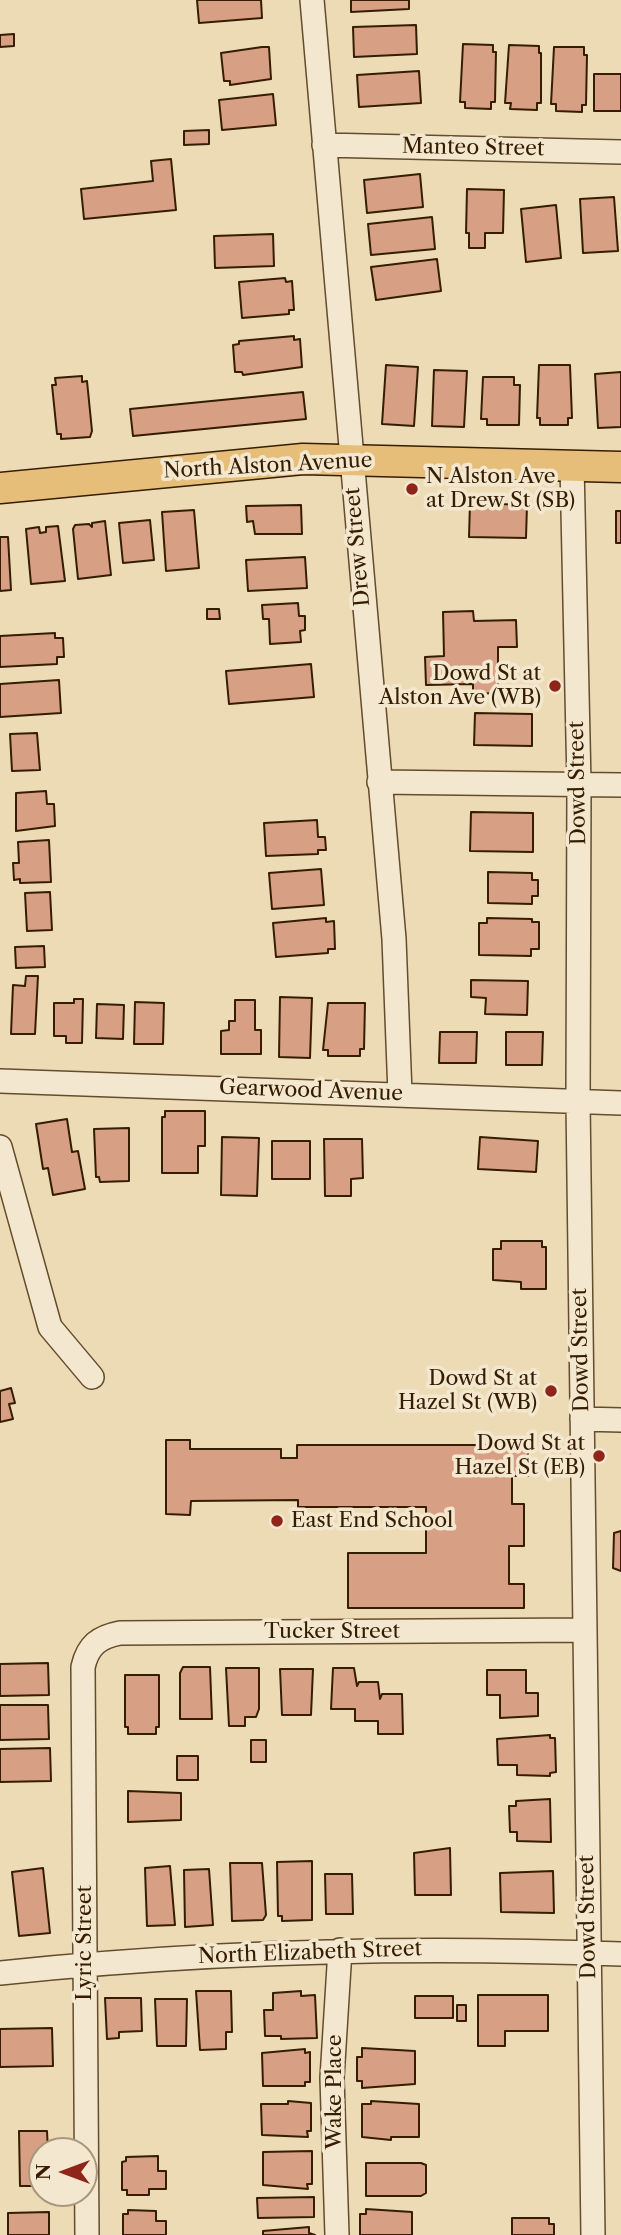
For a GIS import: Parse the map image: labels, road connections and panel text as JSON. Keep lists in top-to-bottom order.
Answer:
{
  "streets": {
    "main road": ["North Alston Avenue"],
    "street": [
      "Manteo Street",
      "Drew Street",
      "Dowd Street",
      "Gearwood Avenue",
      "Tucker Street",
      "Lyric Street",
      "North Elizabeth Street",
      "Wake Place"
    ]
  },
  "crossings": [
    ["Manteo Street", "Drew Street"],
    ["North Alston Avenue", "Drew Street"],
    ["North Alston Avenue", "Dowd Street"],
    ["Drew Street", "Gearwood Avenue"],
    ["Dowd Street", "Gearwood Avenue"],
    ["Dowd Street", "Tucker Street"],
    ["Dowd Street", "North Elizabeth Street"],
    ["Tucker Street", "Lyric Street"],
    ["Lyric Street", "North Elizabeth Street"],
    ["North Elizabeth Street", "Wake Place"]
  ],
  "places": [
    "N Alston Ave at Drew St (SB)",
    "Dowd St at Alston Ave (WB)",
    "Dowd St at Hazel St (WB)",
    "Dowd St at Hazel St (EB)",
    "East End School"
  ],
  "north": "left"
}
